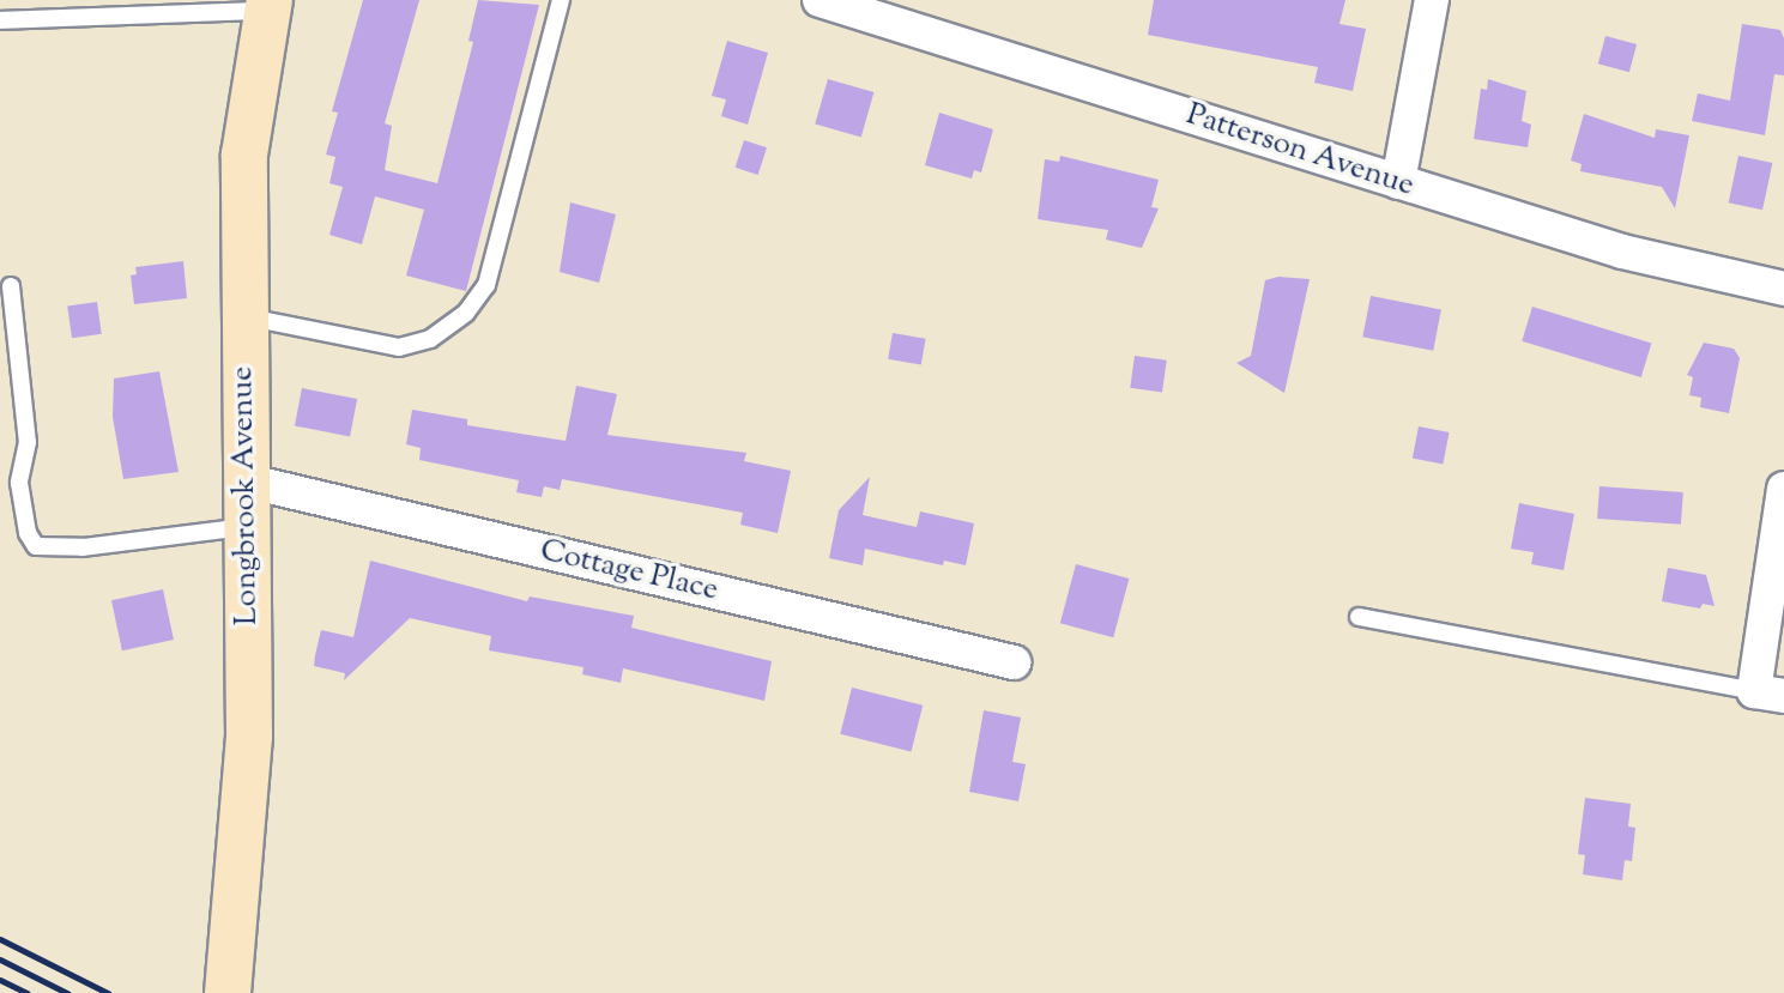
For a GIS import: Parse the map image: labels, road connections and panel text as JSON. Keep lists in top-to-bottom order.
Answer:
{
  "streets": {
    "street": ["Patterson Avenue", "Longbrook Avenue", "Cottage Place"]
  },
  "crossings": [
    ["Longbrook Avenue", "Cottage Place"]
  ]
}
